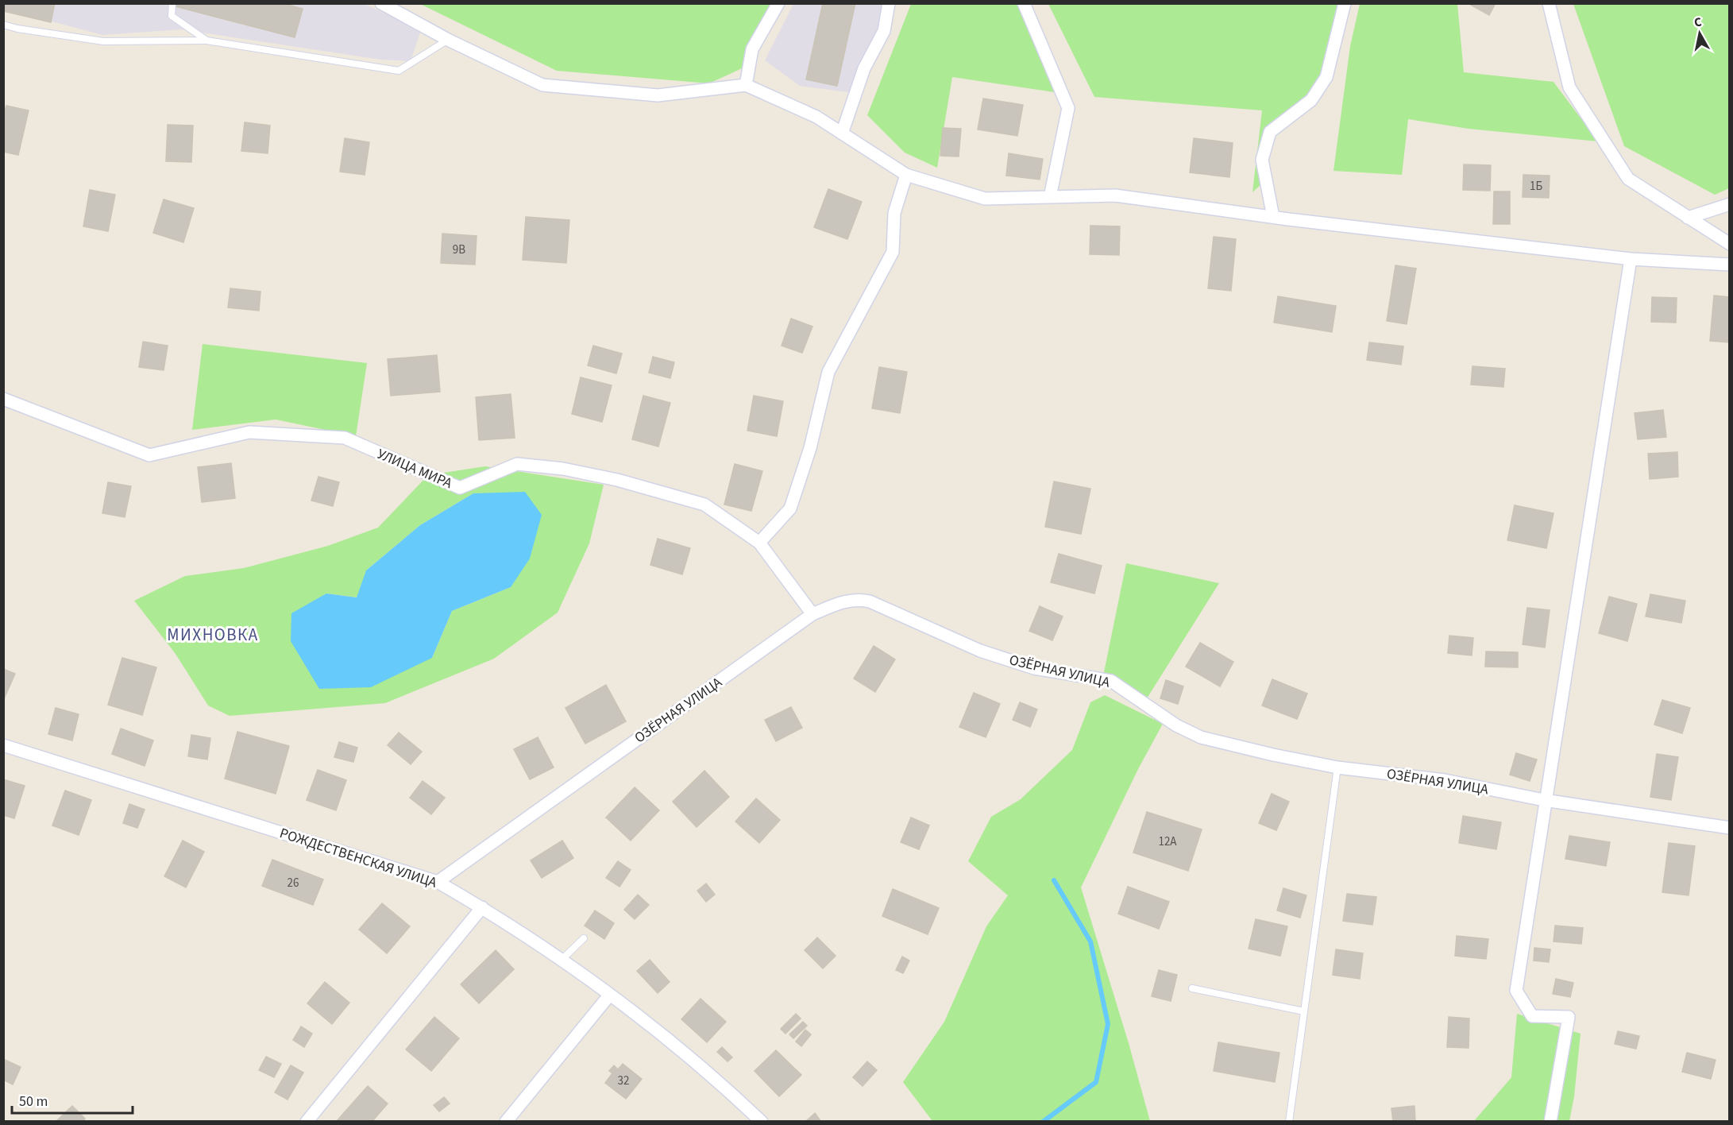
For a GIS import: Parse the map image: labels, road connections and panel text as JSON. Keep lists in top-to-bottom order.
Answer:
{
  "streets": {
    "street": ["УЛИЦА МИРА", "ОЗЁРНАЯ УЛИЦА", "РОЖДЕСТВЕНСКАЯ УЛИЦА"]
  },
  "crossings": [
    ["УЛИЦА МИРА", "ОЗЁРНАЯ УЛИЦА"],
    ["ОЗЁРНАЯ УЛИЦА", "РОЖДЕСТВЕНСКАЯ УЛИЦА"]
  ],
  "districts": ["МИХНОВКА"],
  "house_numbers": [
    "1Б",
    "9В",
    "12А",
    "26",
    "32"
  ],
  "scale_bar": "50 m",
  "north": "top"
}
